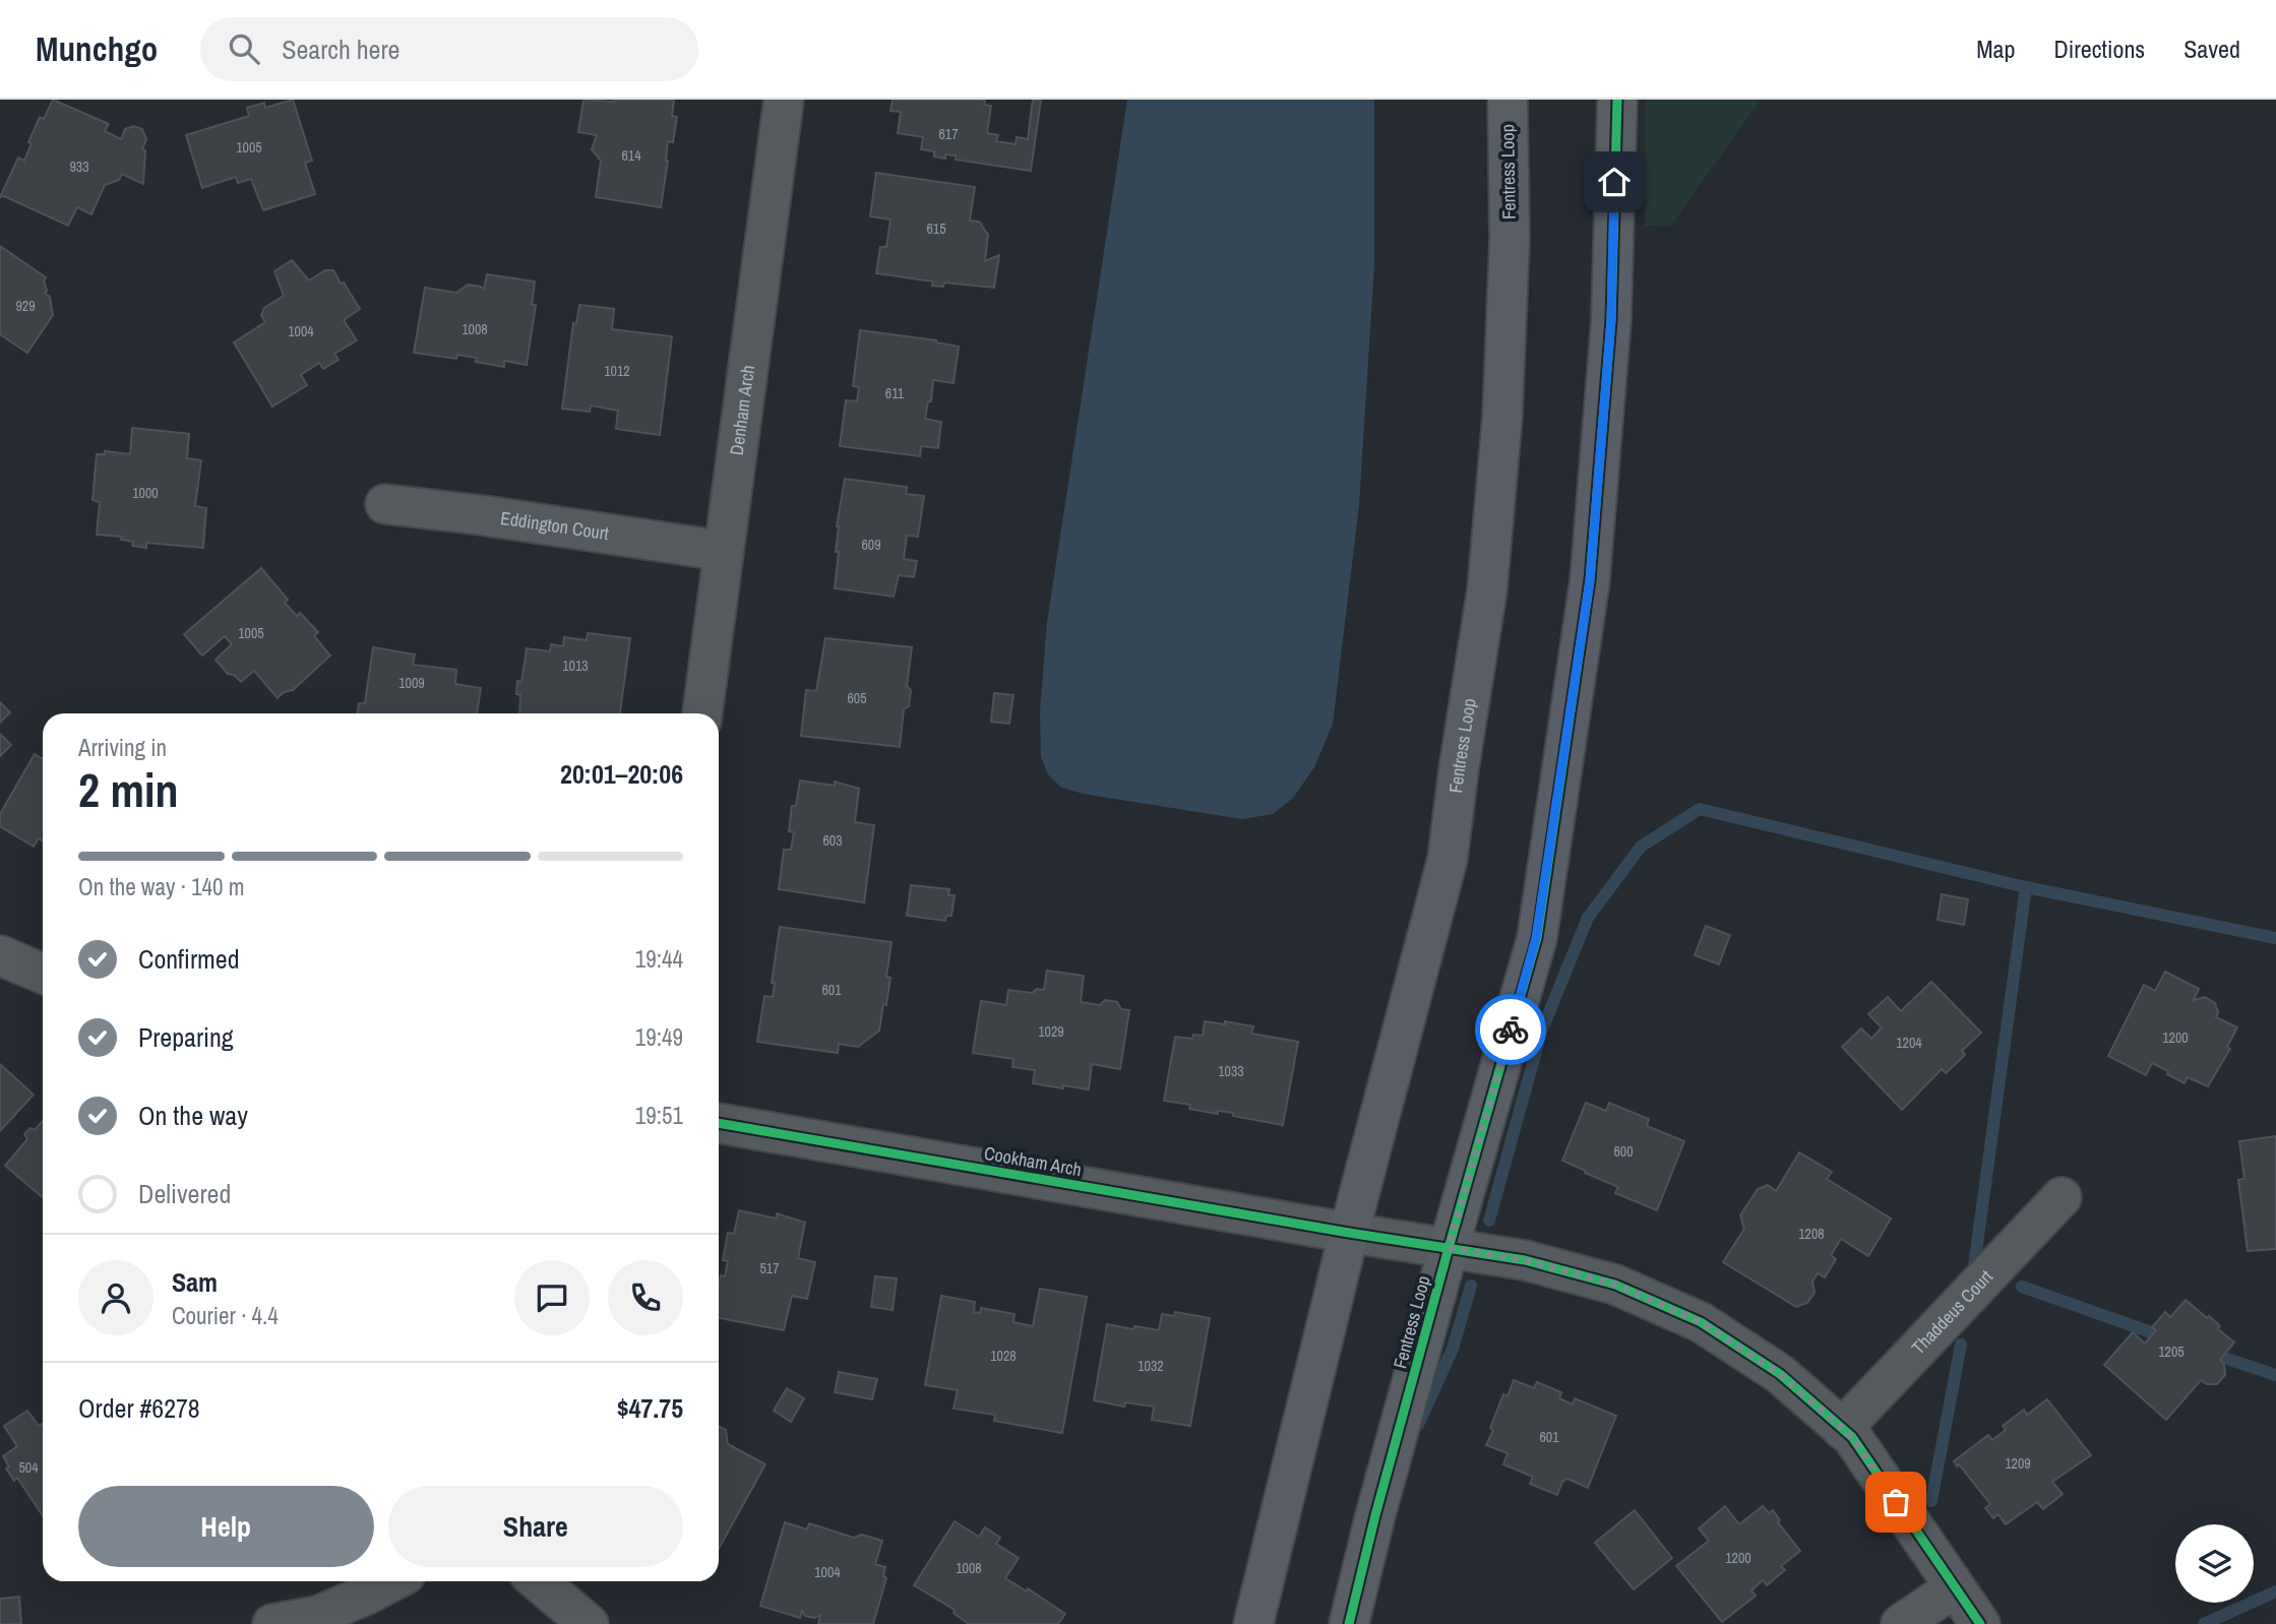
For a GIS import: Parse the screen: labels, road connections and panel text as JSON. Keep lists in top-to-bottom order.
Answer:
{
  "streets": {
    "street": [
      "Fentress Loop",
      "Denham Arch",
      "Eddington Court",
      "Cookham Arch",
      "Thaddeus Court"
    ]
  },
  "crossings": [
    ["Fentress Loop", "Cookham Arch"],
    ["Denham Arch", "Eddington Court"],
    ["Cookham Arch", "Thaddeus Court"]
  ],
  "house_numbers": [
    "617",
    "1005",
    "614",
    "933",
    "615",
    "929",
    "1008",
    "1004",
    "1012",
    "611",
    "1000",
    "609",
    "1005",
    "1013",
    "1009",
    "605",
    "603",
    "601",
    "1029",
    "1200",
    "1204",
    "1033",
    "600",
    "1208",
    "517",
    "1205",
    "1028",
    "1032",
    "601",
    "1209",
    "504",
    "1200",
    "1008",
    "1004"
  ],
  "page": {
    "header": "Munchgo",
    "search": "Search here",
    "nav": ["Map", "Directions", "Saved"],
    "heading": ["2 min", "Arriving in", "20:01–20:06"],
    "panel": [
      "Sam",
      "Courier · 4.4",
      "Order #6278",
      "$47.75"
    ],
    "bar": "On the way · 140 m",
    "list": [
      ["Confirmed", "19:44"],
      ["Preparing", "19:49"],
      ["On the way", "19:51"],
      "Delivered"
    ],
    "buttons": ["Help", "Share"]
  }
}
